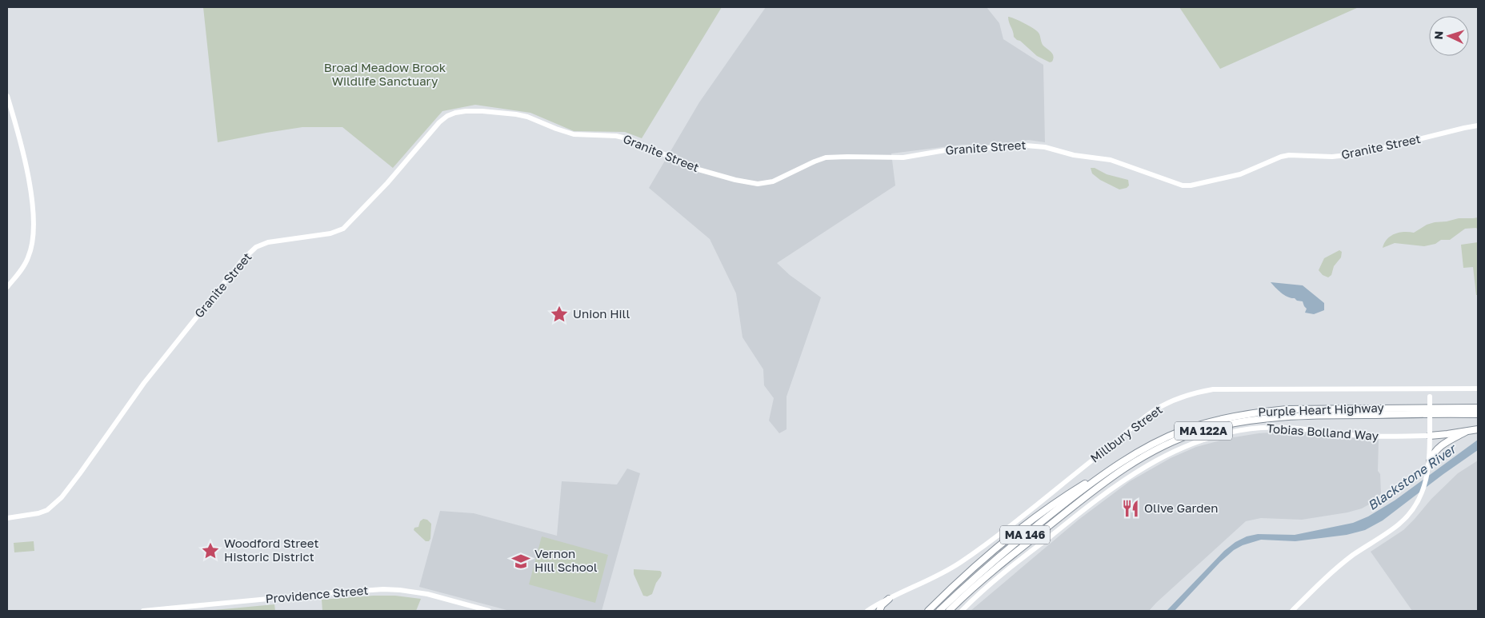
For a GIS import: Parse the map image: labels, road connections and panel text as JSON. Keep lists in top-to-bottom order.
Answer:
{
  "streets": {
    "highway": ["Purple Heart Highway", "MA 122A", "MA 146"],
    "street": [
      "Granite Street",
      "Tobias Bolland Way",
      "Millbury Street",
      "Providence Street"
    ]
  },
  "crossings": [
    ["Purple Heart Highway", "MA 122A"]
  ],
  "water": ["Blackstone River"],
  "parks": ["Broad Meadow Brook Wildlife Sanctuary"],
  "places": {
    "place": ["Union Hill", "Woodford Street Historic District"],
    "restaurant": ["Olive Garden"],
    "school or university": ["Vernon Hill School"]
  },
  "north": "left"
}
